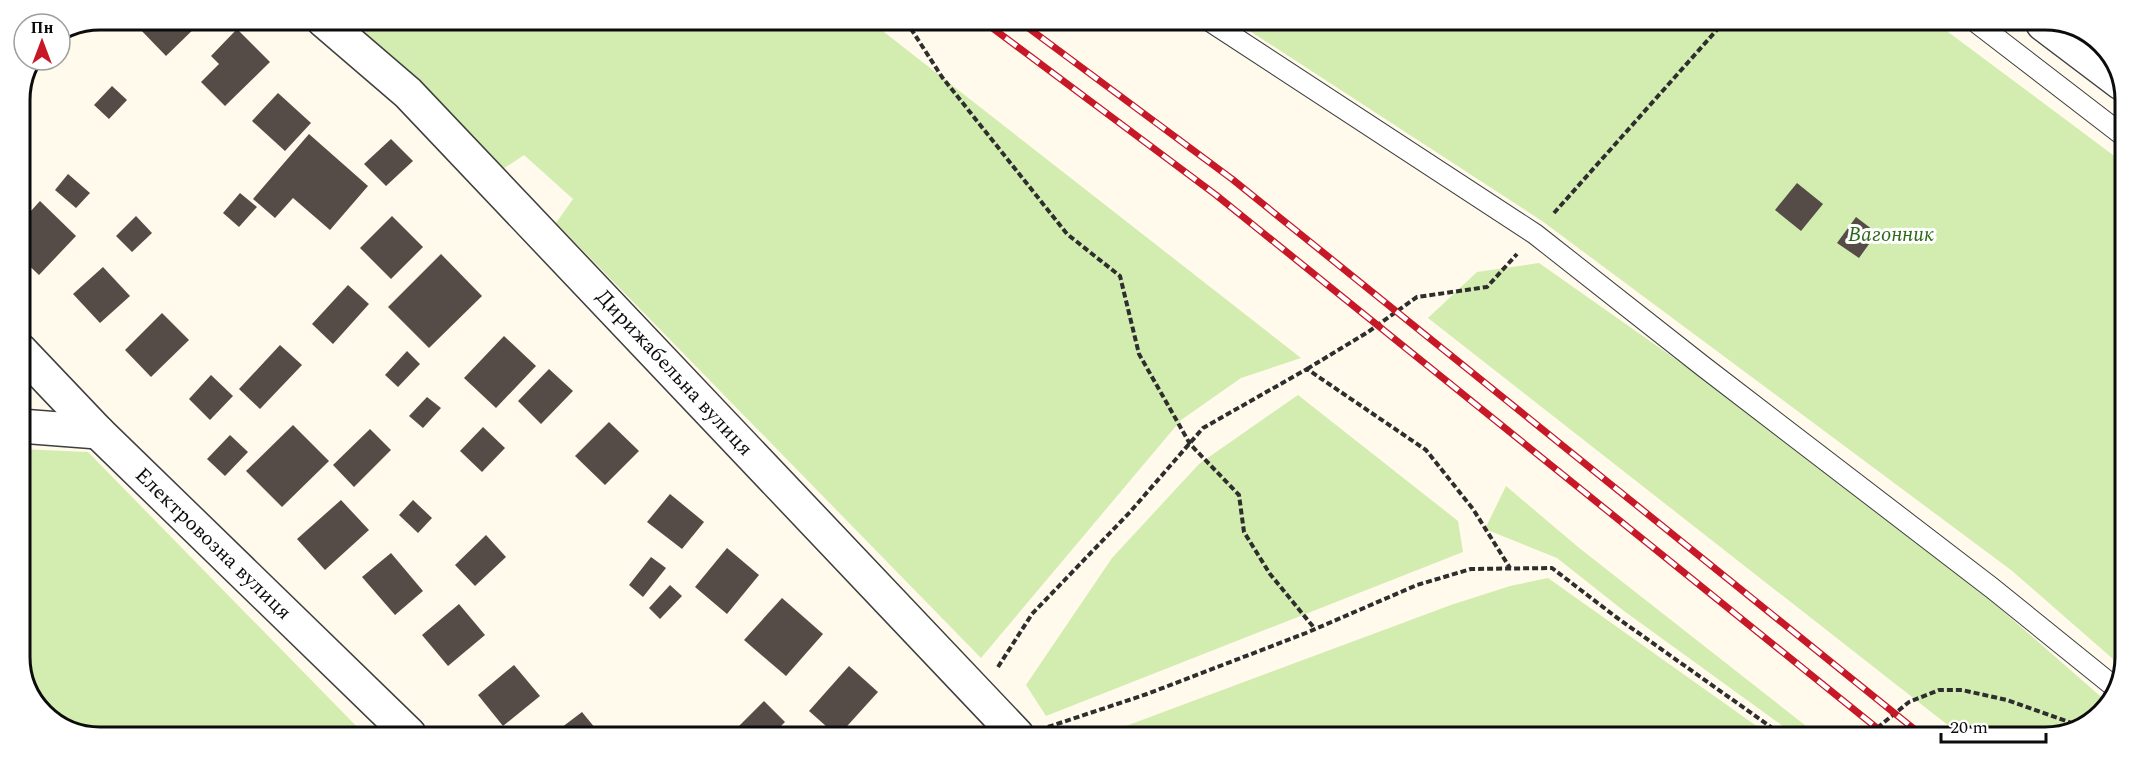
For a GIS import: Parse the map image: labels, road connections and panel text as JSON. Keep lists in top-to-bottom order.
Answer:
{
  "streets": {
    "street": ["Дирижабельна вулиця", "Електровозна вулиця"]
  },
  "parks": ["Вагонник"],
  "scale_bar": "20 m",
  "north": "top"
}
